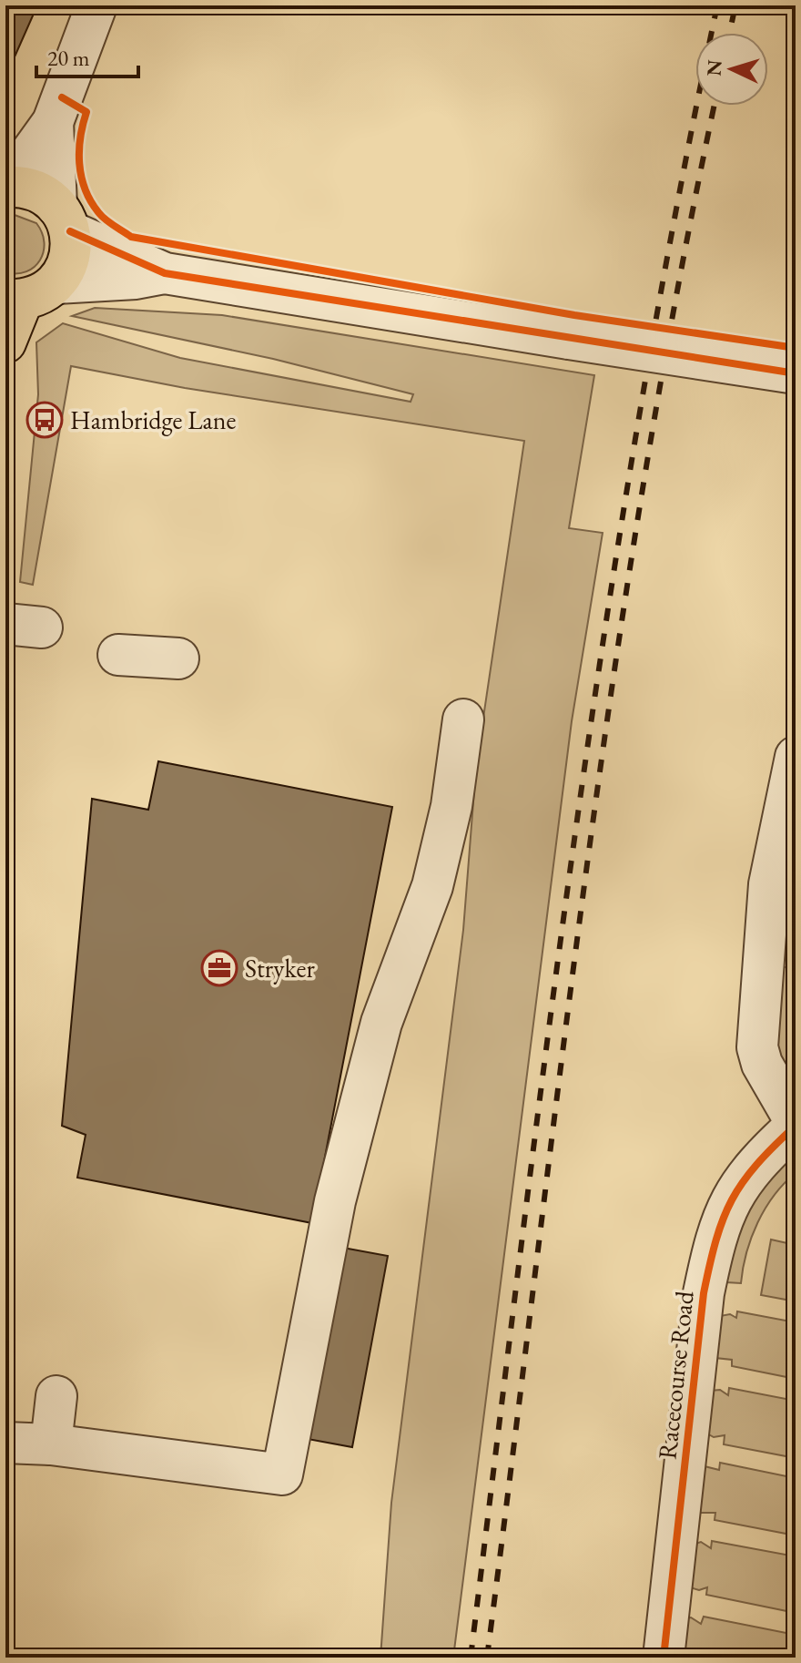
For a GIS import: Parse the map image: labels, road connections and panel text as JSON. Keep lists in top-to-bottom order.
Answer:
{
  "streets": {
    "street": ["Racecourse Road"]
  },
  "places": {
    "bus stop": ["Hambridge Lane"],
    "office": ["Stryker"]
  },
  "scale_bar": "20 m",
  "north": "left"
}
